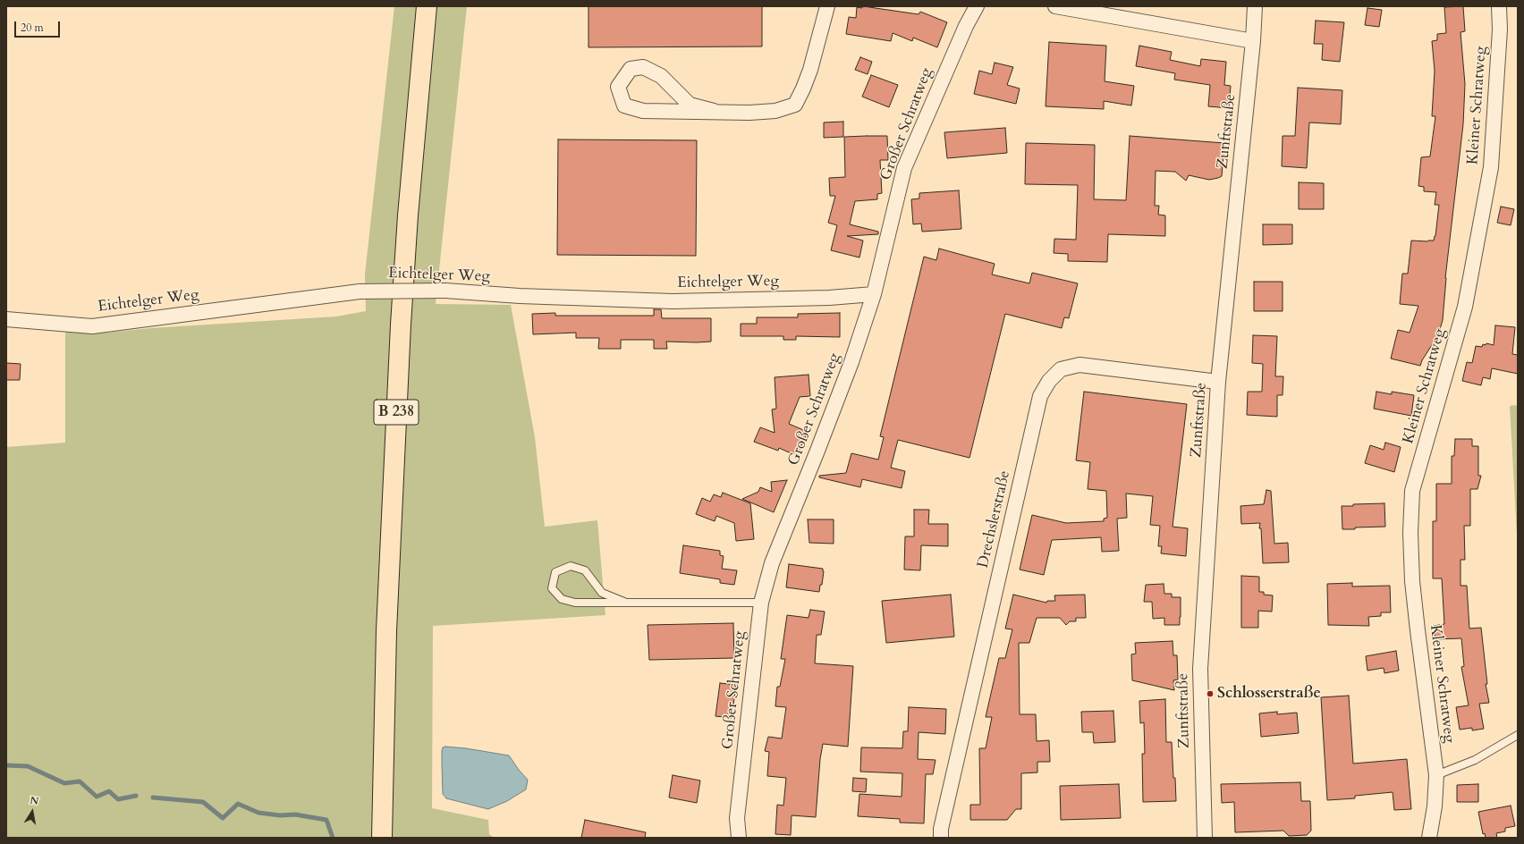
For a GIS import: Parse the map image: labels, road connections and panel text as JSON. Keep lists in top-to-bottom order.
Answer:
{
  "streets": {
    "main road": ["B 238"],
    "street": [
      "Kleiner Schratweg",
      "Großer Schratweg",
      "Zunftstraße",
      "Eichtelger Weg",
      "Drechslerstraße"
    ]
  },
  "crossings": [
    ["Großer Schratweg", "Eichtelger Weg"],
    ["Zunftstraße", "Drechslerstraße"]
  ],
  "places": ["Schlosserstraße"],
  "scale_bar": "20 m",
  "north": "top"
}
